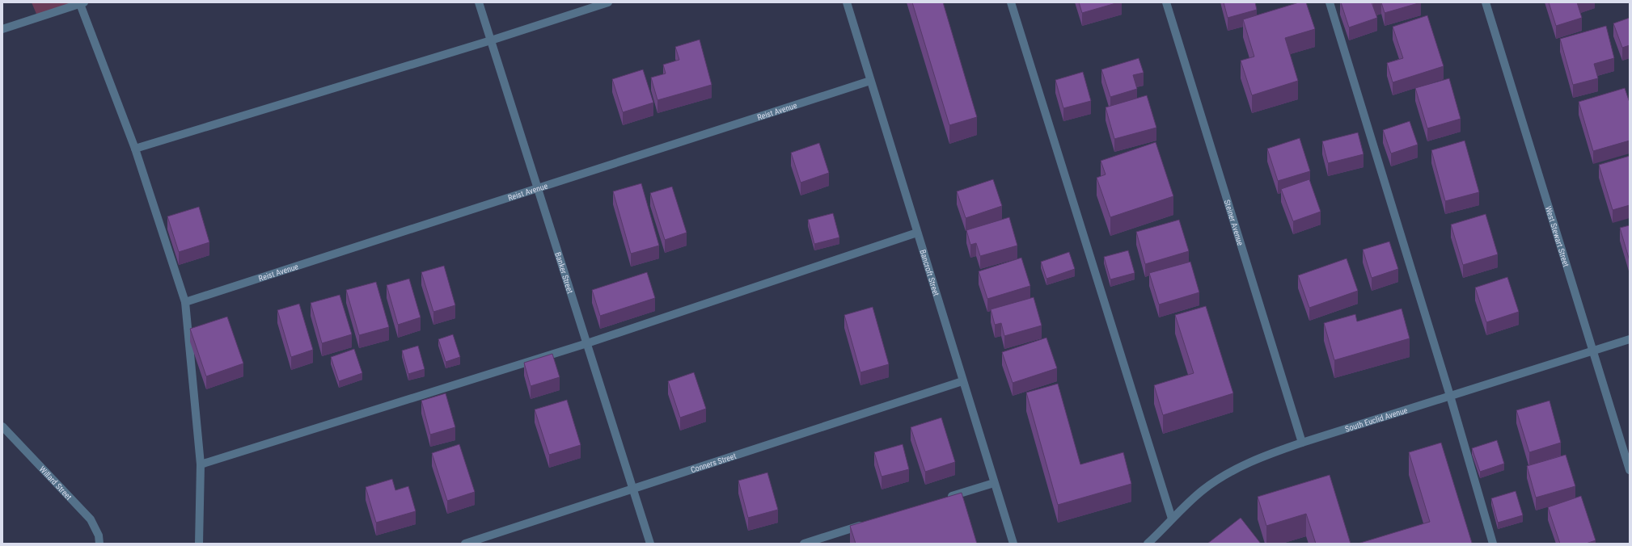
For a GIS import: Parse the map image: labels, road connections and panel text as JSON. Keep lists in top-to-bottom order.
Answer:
{
  "streets": {
    "street": [
      "Reist Avenue",
      "Steiner Avenue",
      "West Stewart Street",
      "Banker Street",
      "Bancroft Street",
      "South Euclid Avenue",
      "Conners Street",
      "Willard Street"
    ]
  },
  "crossings": [
    ["Reist Avenue", "Banker Street"],
    ["Reist Avenue", "Bancroft Street"],
    ["Steiner Avenue", "South Euclid Avenue"],
    ["West Stewart Street", "South Euclid Avenue"],
    ["Banker Street", "Conners Street"],
    ["Bancroft Street", "Conners Street"]
  ]
}
